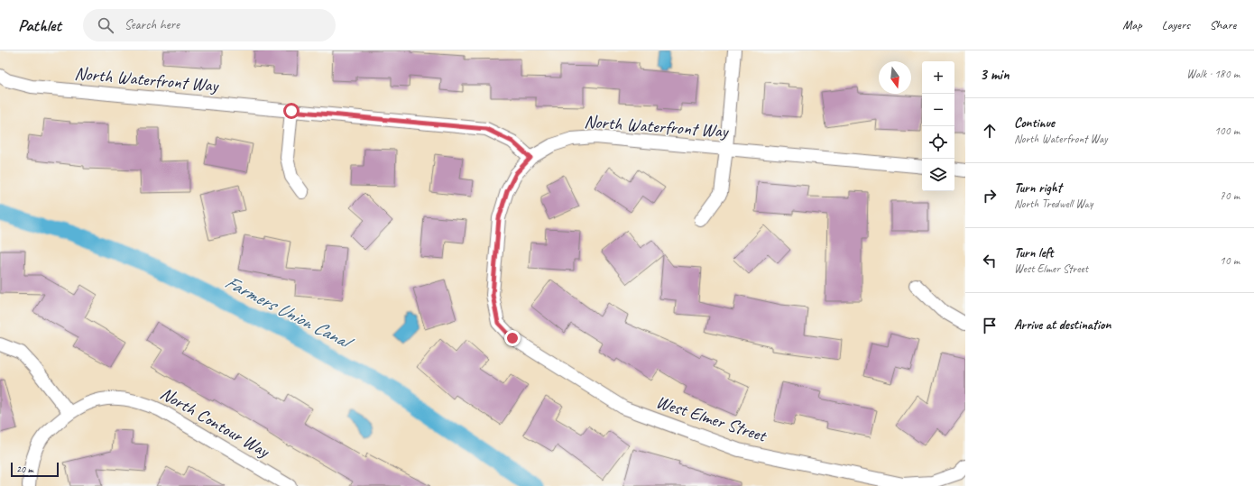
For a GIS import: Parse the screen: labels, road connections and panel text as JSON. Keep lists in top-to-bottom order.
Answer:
{
  "streets": {
    "street": ["North Waterfront Way", "West Elmer Street", "North Contour Way"]
  },
  "crossings": [
    ["North Waterfront Way", "West Elmer Street"]
  ],
  "water": ["Farmers Union Canal"],
  "scale_bar": "20 m",
  "north": "bottom",
  "page": {
    "header": "Pathlet",
    "search": "Search here",
    "nav": ["Map", "Layers", "Share"],
    "heading": ["3 min", "Walk · 180 m"],
    "map_buttons": ["+", "−"],
    "list": [
      ["Continue", "North Waterfront Way", "100 m"],
      ["Turn right", "North Tredwell Way", "70 m"],
      ["Turn left", "West Elmer Street", "10 m"],
      "Arrive at destination"
    ],
    "scale": "20 m"
  }
}
